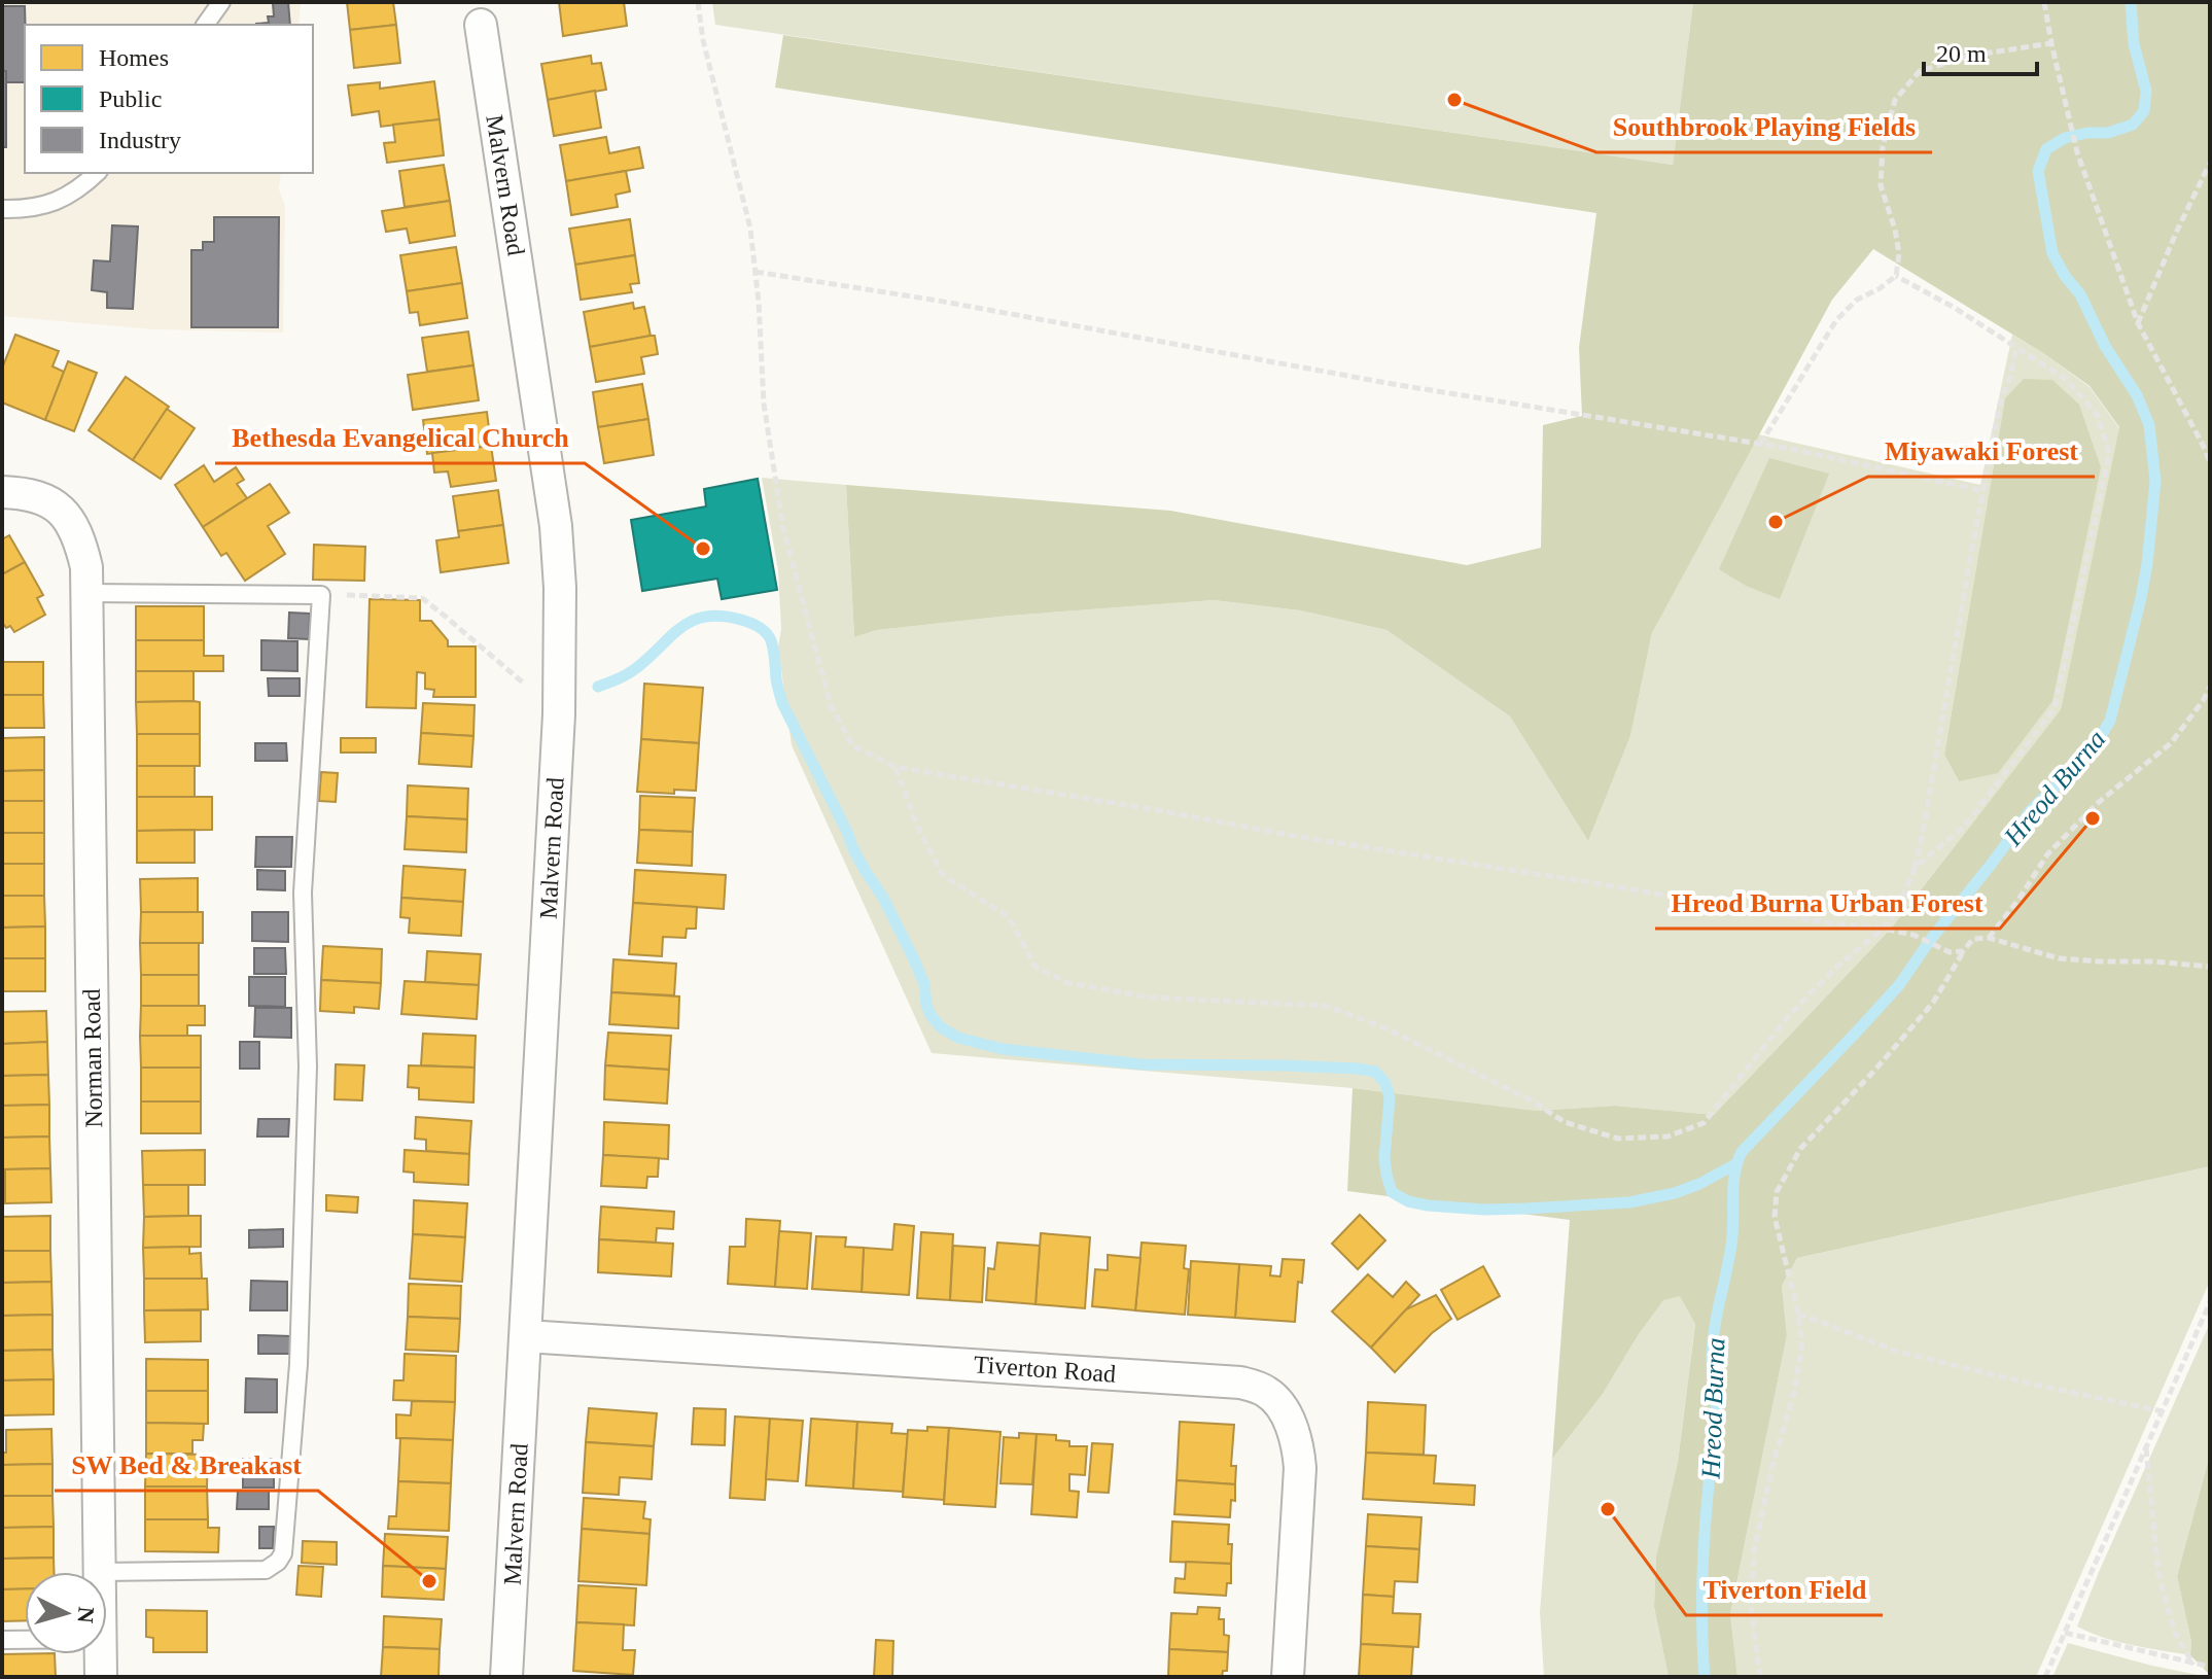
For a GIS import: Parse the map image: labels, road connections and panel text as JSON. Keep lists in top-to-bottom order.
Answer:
{
  "streets": {
    "street": ["Malvern Road", "Norman Road", "Tiverton Road"]
  },
  "crossings": [
    ["Malvern Road", "Tiverton Road"]
  ],
  "water": ["Hreod Burna"],
  "places": [
    "Southbrook Playing Fields",
    "Miyawaki Forest",
    "Bethesda Evangelical Church",
    "Hreod Burna Urban Forest",
    "Tiverton Field",
    "SW Bed & Breakast"
  ],
  "legend": ["Homes", "Public", "Industry"],
  "scale_bar": "20 m",
  "north": "right"
}
